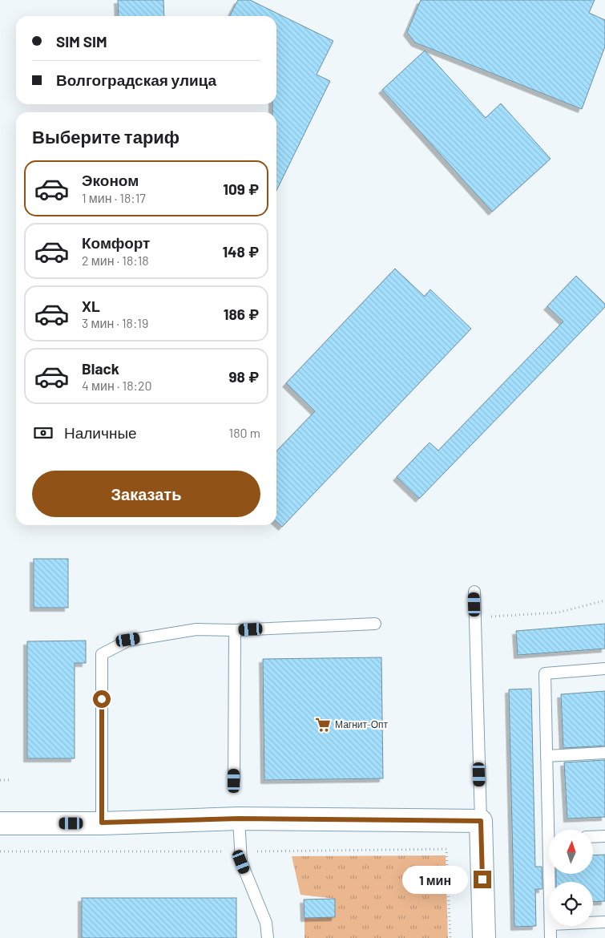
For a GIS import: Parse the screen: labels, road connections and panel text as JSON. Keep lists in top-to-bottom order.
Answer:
{
  "places": {
    "supermarket": ["Магнит-Опт"]
  },
  "north": "top",
  "page": {
    "banner": ["SIM SIM", "Волгоградская улица"],
    "heading": "Выберите тариф",
    "list": [
      {
        "name": "Эконом",
        "note": "1 мин · 18:17",
        "value": "109 ₽"
      },
      {
        "name": "Комфорт",
        "note": "2 мин · 18:18",
        "value": "148 ₽"
      },
      {
        "name": "XL",
        "note": "3 мин · 18:19",
        "value": "186 ₽"
      },
      {
        "name": "Black",
        "note": "4 мин · 18:20",
        "value": "98 ₽"
      }
    ],
    "pay": ["Наличные", "180 m"],
    "buttons": "Заказать",
    "bubble": "1 мин"
  }
}
